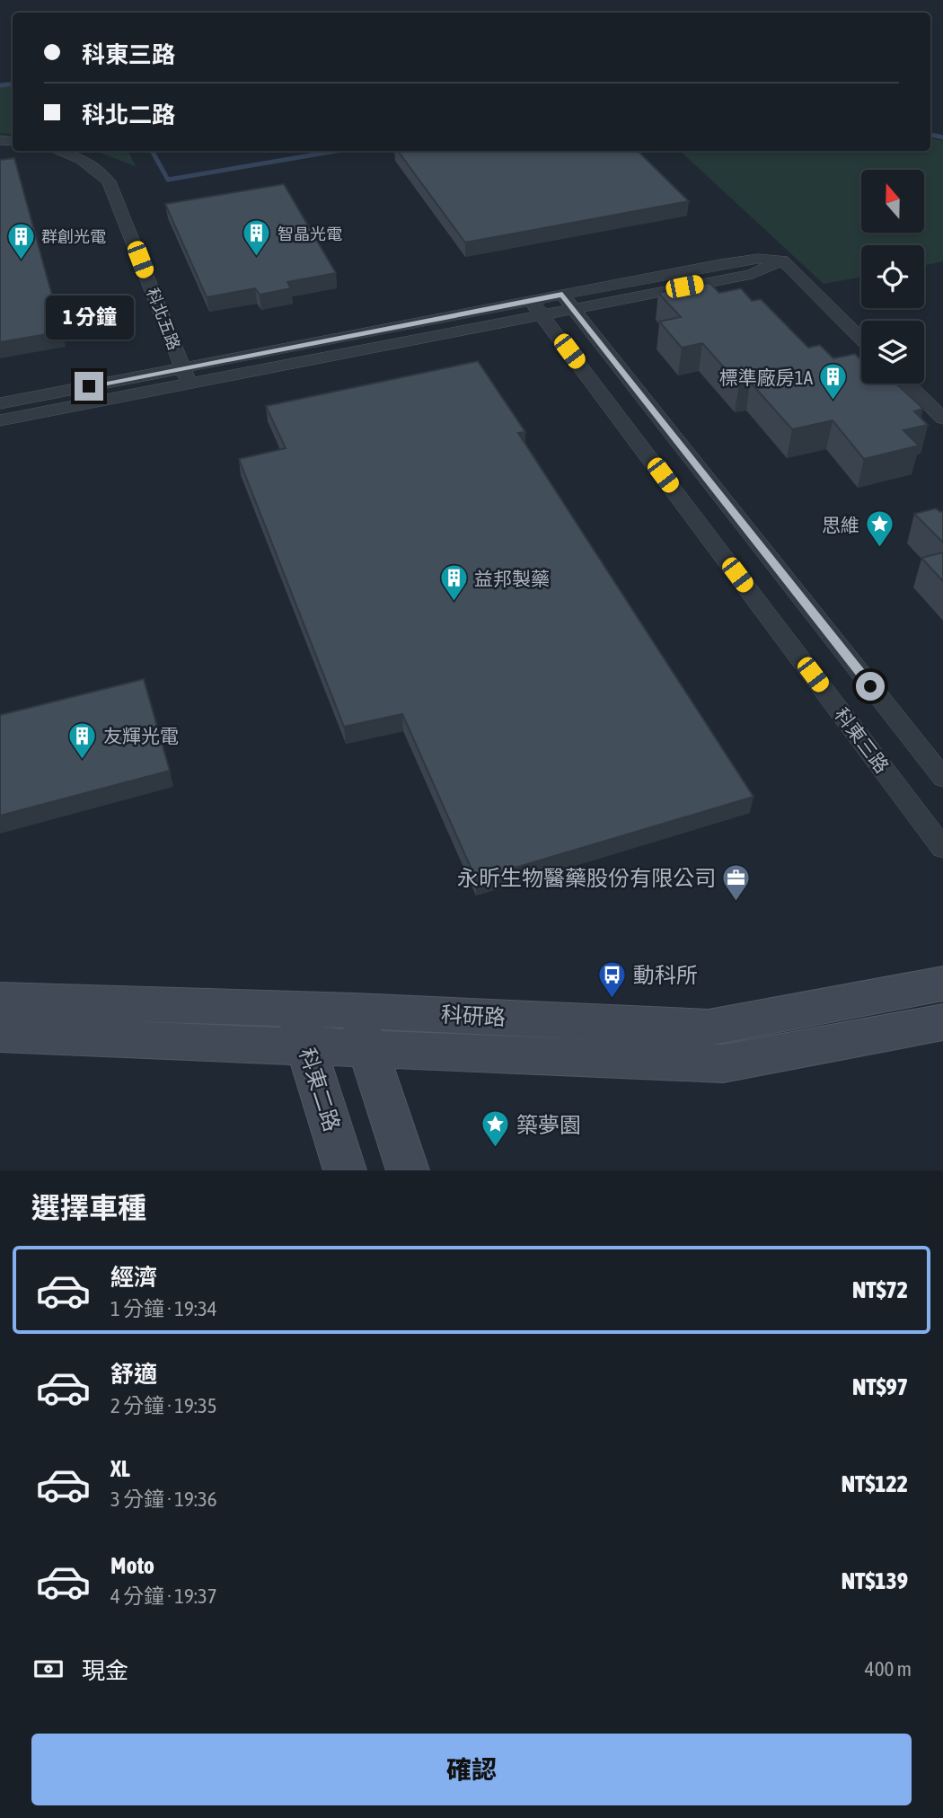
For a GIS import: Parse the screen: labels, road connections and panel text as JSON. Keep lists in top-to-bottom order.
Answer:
{
  "streets": {
    "street": [
      "科北五路",
      "科東三路",
      "科研路",
      "科東二路"
    ]
  },
  "crossings": [
    ["科研路", "科東二路"]
  ],
  "places": {
    "building": [
      "智晶光電",
      "群創光電",
      "標準廠房1A",
      "益邦製藥",
      "友輝光電"
    ],
    "place": ["思維", "築夢園"],
    "office": ["永昕生物醫藥股份有限公司"],
    "bus stop": ["動科所"]
  },
  "north": "top",
  "page": {
    "banner": ["科東三路", "科北二路"],
    "bubble": "1 分鐘",
    "heading": "選擇車種",
    "list": [
      {
        "name": "經濟",
        "note": "1 分鐘 · 19:34",
        "value": "NT$72"
      },
      {
        "name": "舒適",
        "note": "2 分鐘 · 19:35",
        "value": "NT$97"
      },
      {
        "name": "XL",
        "note": "3 分鐘 · 19:36",
        "value": "NT$122"
      },
      {
        "name": "Moto",
        "note": "4 分鐘 · 19:37",
        "value": "NT$139"
      }
    ],
    "pay": ["現金", "400 m"],
    "buttons": "確認"
  }
}
